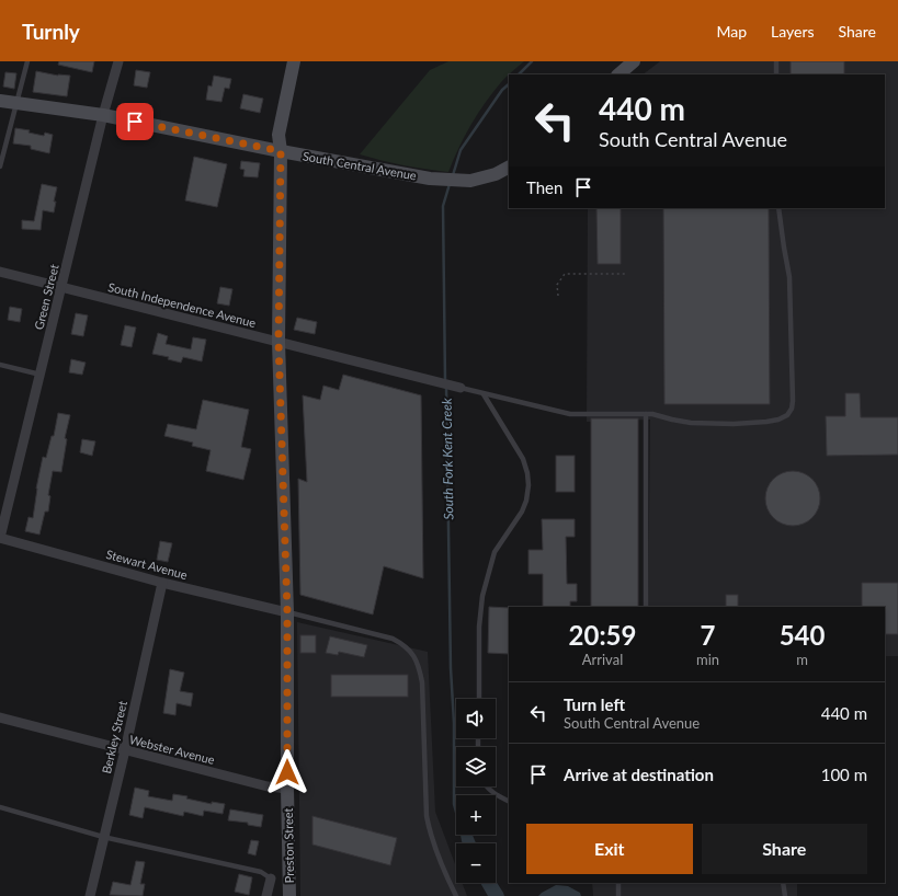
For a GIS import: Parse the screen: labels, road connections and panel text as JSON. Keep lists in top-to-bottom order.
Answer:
{
  "streets": {
    "street": [
      "South Central Avenue",
      "Green Street",
      "South Independence Avenue",
      "Stewart Avenue",
      "Berkley Street",
      "Webster Avenue",
      "Preston Street"
    ]
  },
  "crossings": [
    ["South Central Avenue", "Green Street"],
    ["South Central Avenue", "Preston Street"],
    ["Green Street", "South Independence Avenue"],
    ["Green Street", "Stewart Avenue"],
    ["South Independence Avenue", "Preston Street"],
    ["Stewart Avenue", "Berkley Street"],
    ["Stewart Avenue", "Preston Street"],
    ["Berkley Street", "Webster Avenue"],
    ["Webster Avenue", "Preston Street"]
  ],
  "water": ["South Fork Kent Creek"],
  "page": {
    "header": "Turnly",
    "nav": ["Map", "Layers", "Share"],
    "turn": ["440 m", "South Central Avenue"],
    "then": "Then",
    "eta": [
      "20:59",
      "Arrival",
      "7",
      "min",
      "540",
      "m"
    ],
    "list": [
      {
        "name": "Turn left",
        "note": "South Central Avenue",
        "value": "440 m"
      },
      {
        "name": "Arrive at destination",
        "value": "100 m"
      }
    ],
    "map_buttons": ["+", "−"],
    "buttons": ["Exit", "Share"]
  }
}
